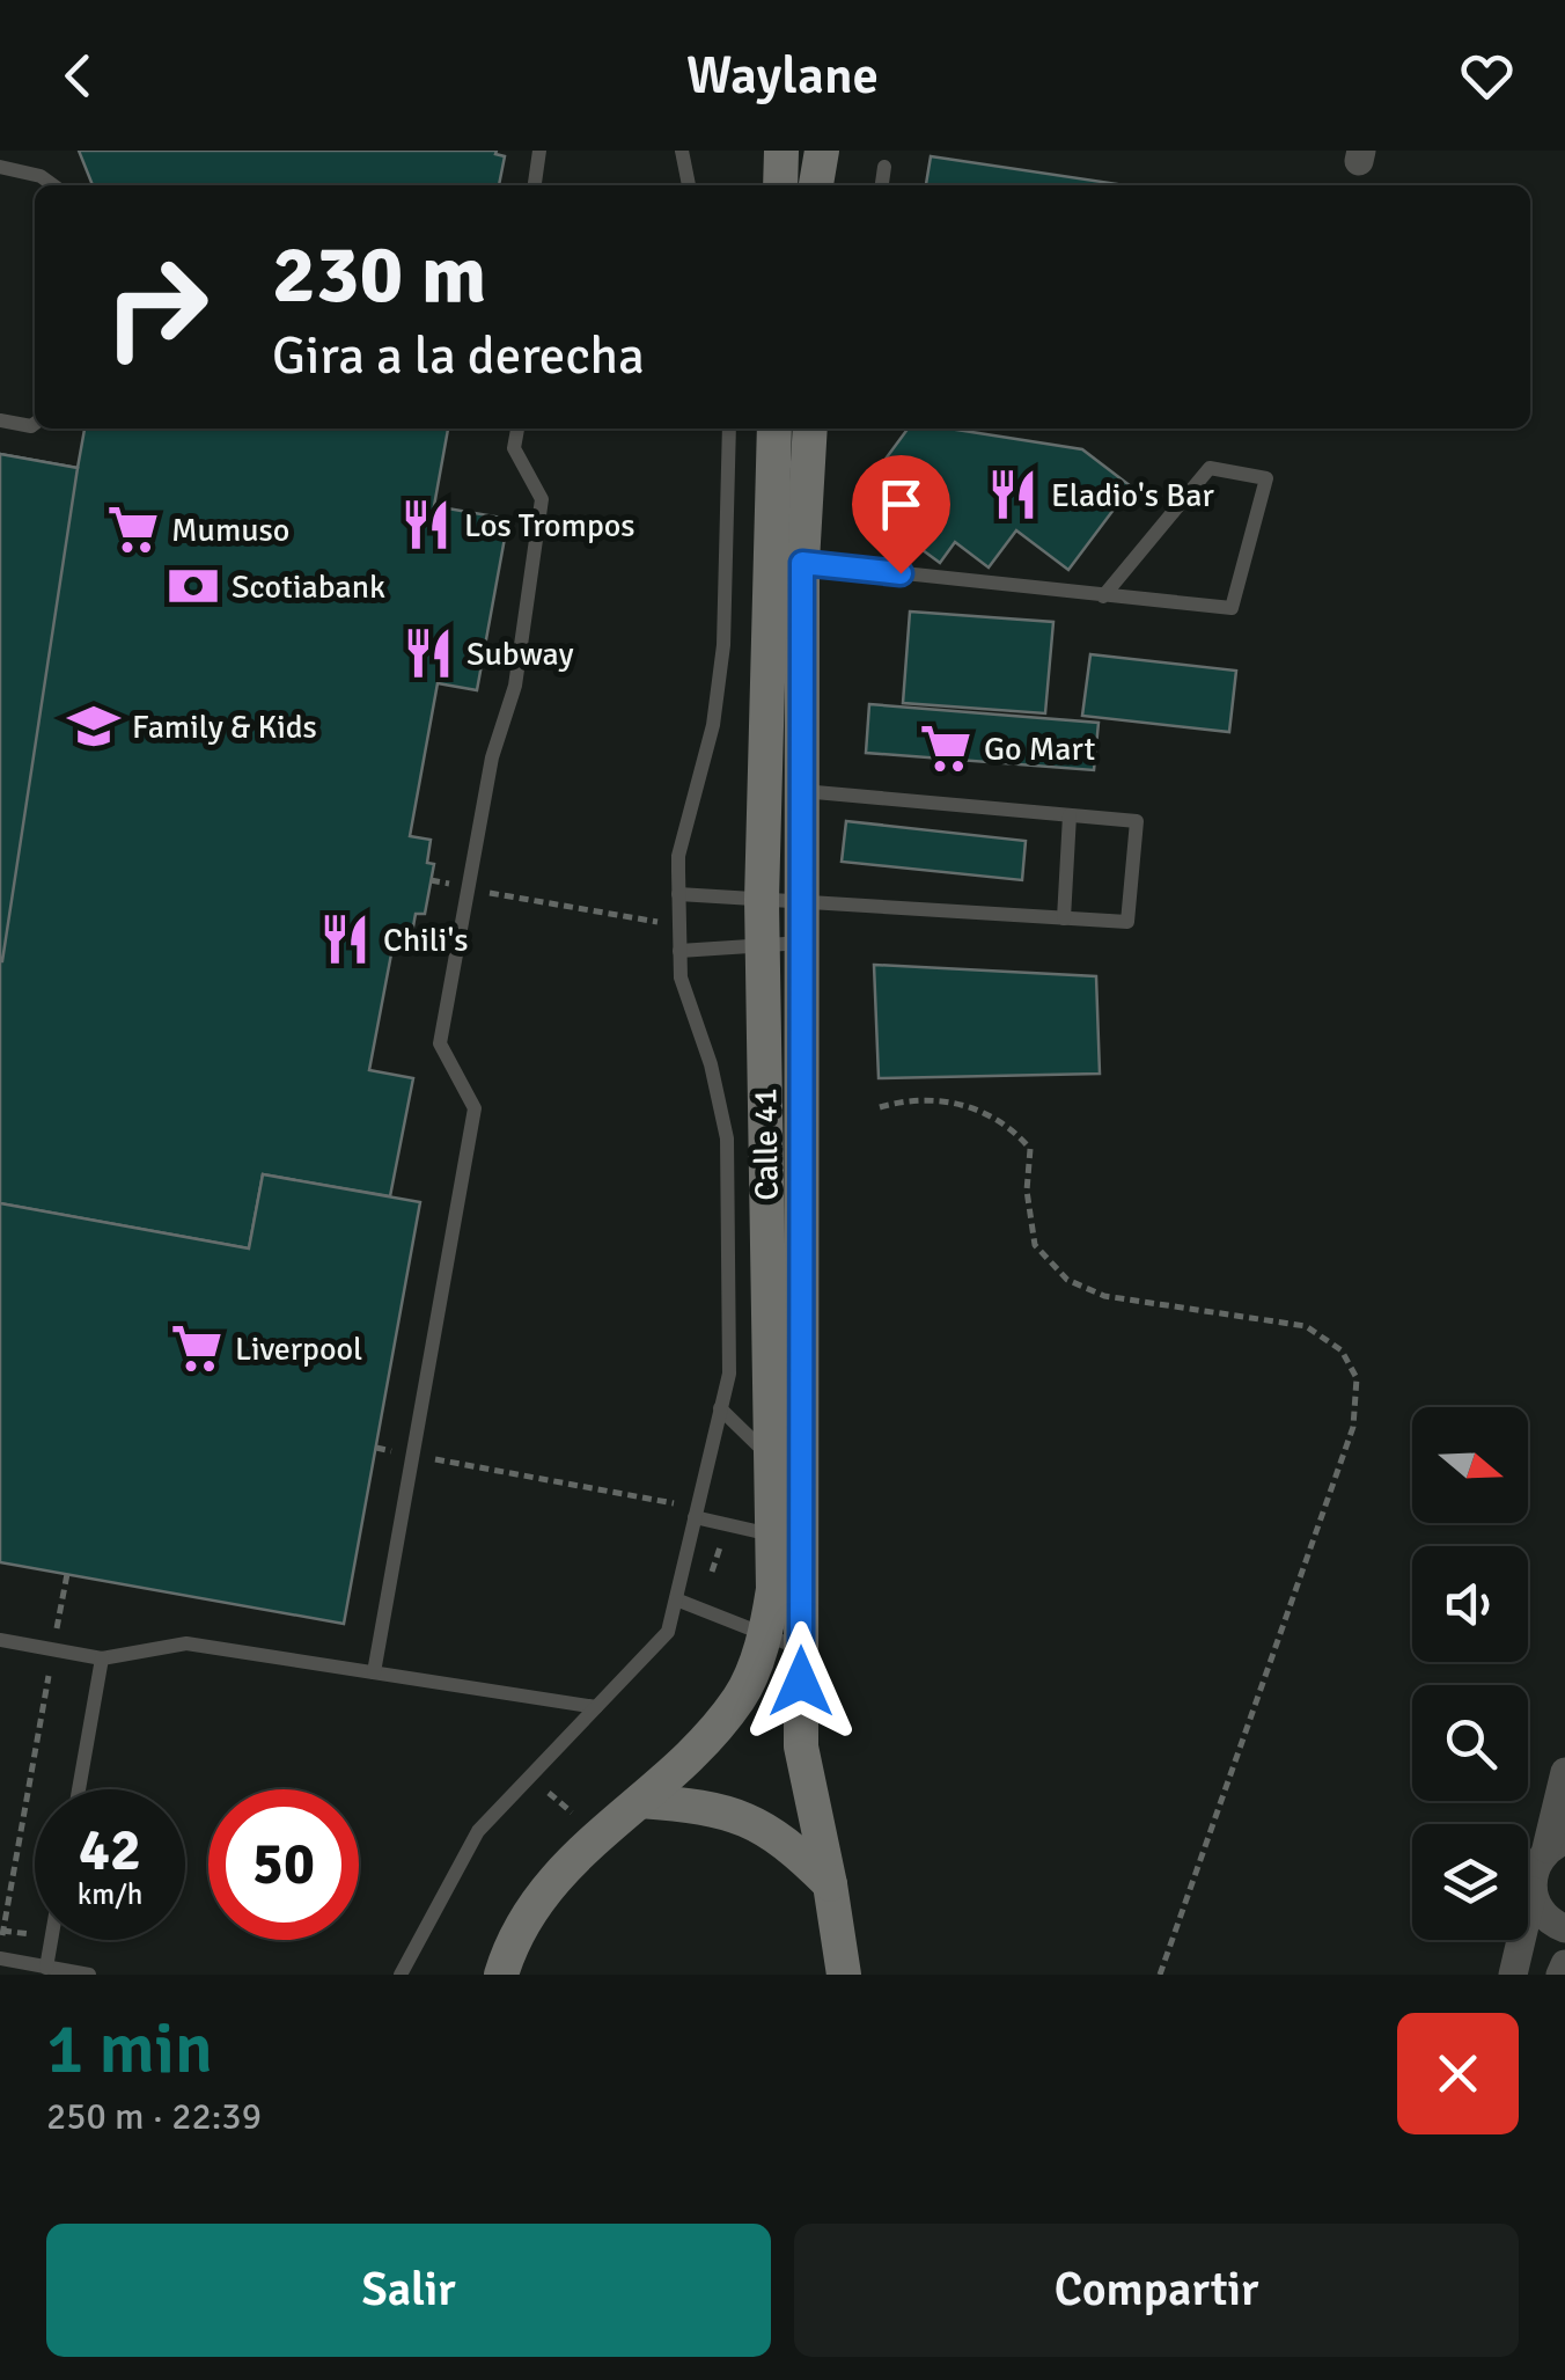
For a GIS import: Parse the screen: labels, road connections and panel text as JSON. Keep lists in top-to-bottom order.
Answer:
{
  "streets": {
    "main road": ["Calle 41"]
  },
  "places": {
    "restaurant": [
      "Eladio's Bar",
      "Los Trompos",
      "Subway",
      "Chili's"
    ],
    "supermarket": ["Mumuso", "Go Mart", "Liverpool"],
    "bank": ["Scotiabank"],
    "school or university": ["Family & Kids"]
  },
  "north": "right",
  "page": {
    "header": "Waylane",
    "turn": ["230 m", "Gira a la derecha"],
    "speed": "42 km/h",
    "limit": "50",
    "heading": ["1 min", "250 m · 22:39"],
    "buttons": ["Salir", "Compartir"]
  }
}
